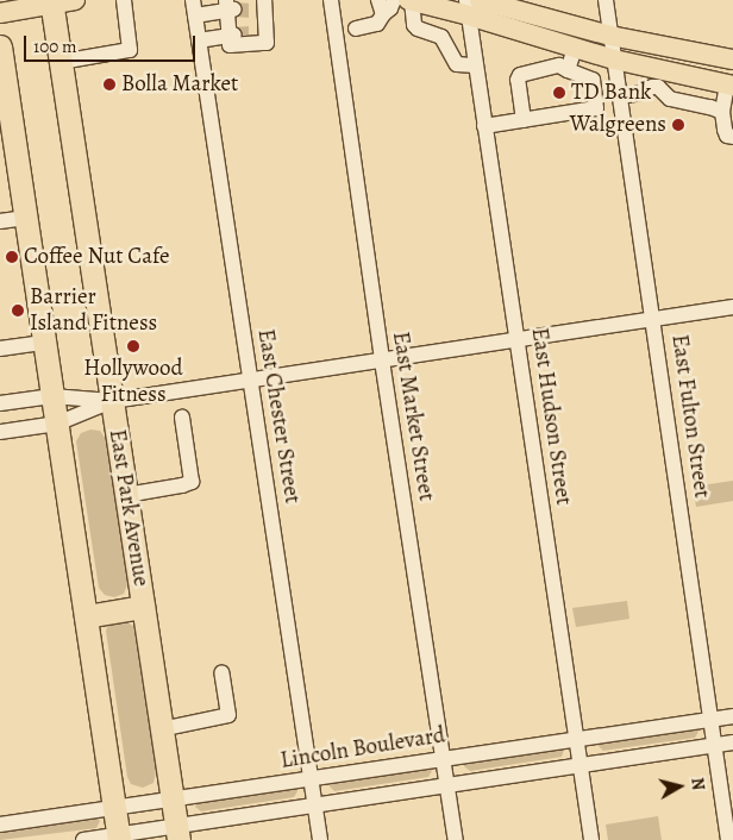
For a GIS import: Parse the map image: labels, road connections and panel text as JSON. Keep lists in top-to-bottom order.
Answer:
{
  "streets": {
    "highway": ["East Park Avenue"],
    "street": [
      "East Chester Street",
      "East Market Street",
      "East Hudson Street",
      "East Fulton Street",
      "Lincoln Boulevard"
    ]
  },
  "crossings": [
    ["East Chester Street", "Lincoln Boulevard"],
    ["East Market Street", "Lincoln Boulevard"],
    ["East Hudson Street", "Lincoln Boulevard"],
    ["East Fulton Street", "Lincoln Boulevard"],
    ["East Park Avenue", "Lincoln Boulevard"]
  ],
  "places": [
    "Bolla Market",
    "TD Bank",
    "Walgreens",
    "Coffee Nut Cafe",
    "Barrier Island Fitness",
    "Hollywood Fitness"
  ],
  "scale_bar": "100 m",
  "north": "right"
}
